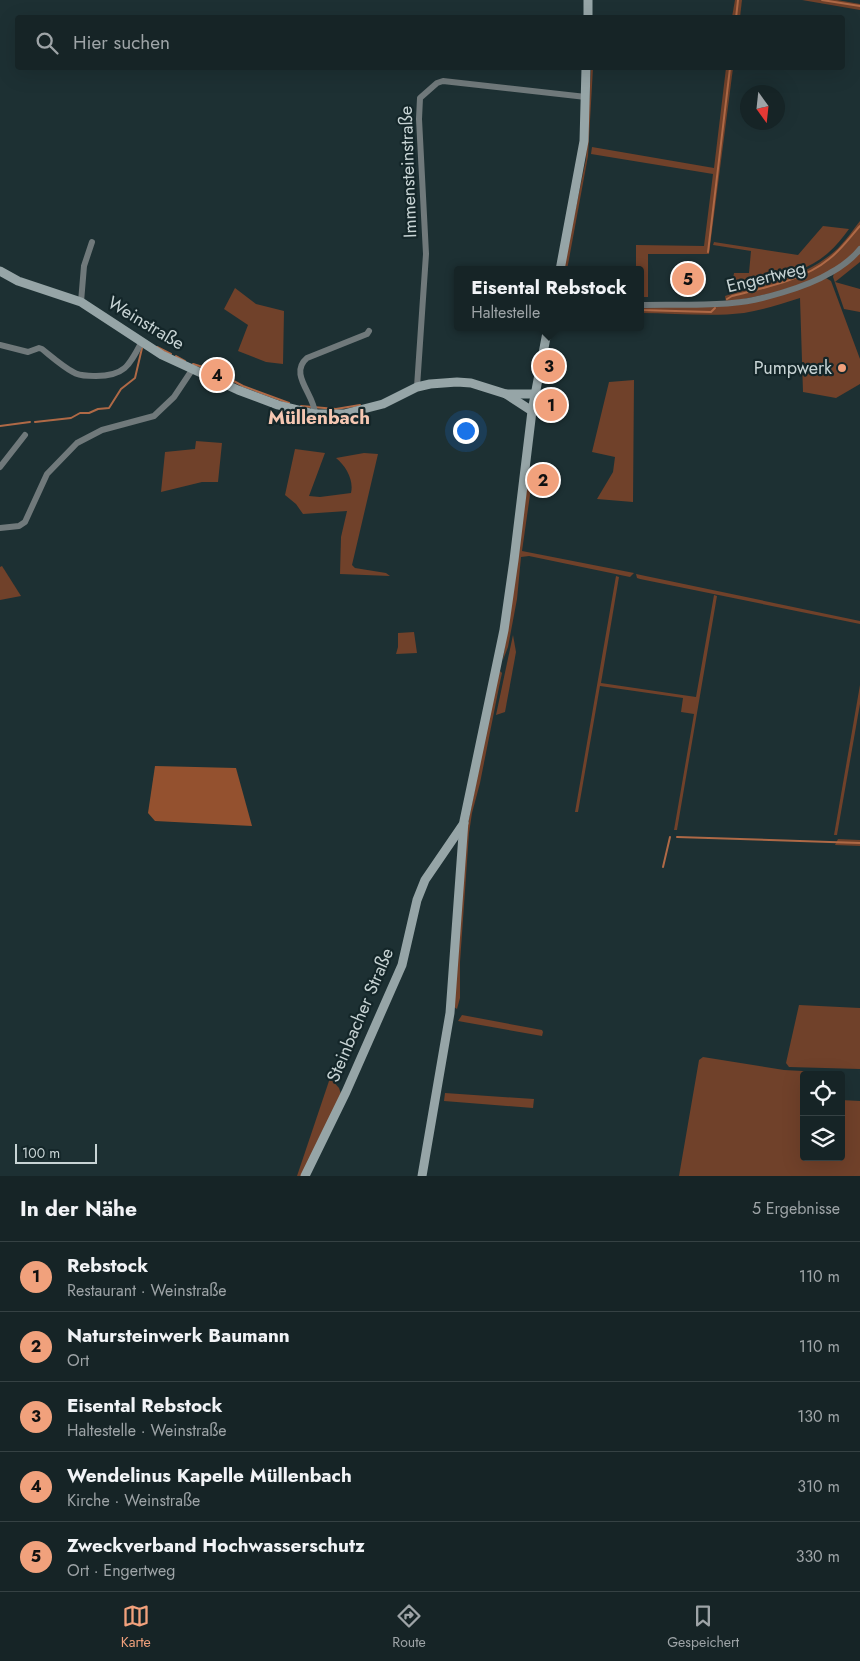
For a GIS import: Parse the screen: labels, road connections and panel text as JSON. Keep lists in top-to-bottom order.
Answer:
{
  "streets": {
    "street": [
      "Immensteinstraße",
      "Engertweg",
      "Weinstraße",
      "Steinbacher Straße"
    ]
  },
  "crossings": [
    ["Immensteinstraße", "Weinstraße"]
  ],
  "districts": ["Müllenbach"],
  "places": ["Pumpwerk"],
  "scale_bar": "100 m",
  "north": "bottom",
  "page": {
    "search": "Hier suchen",
    "pins": [
      "5",
      "3",
      "4",
      "1",
      "2"
    ],
    "popup": ["Eisental Rebstock", "Haltestelle"],
    "scale": "100 m",
    "heading": ["In der Nähe", "5 Ergebnisse"],
    "list": [
      {
        "mark": "1",
        "name": "Rebstock",
        "note": "Restaurant · Weinstraße",
        "value": "110 m"
      },
      {
        "mark": "2",
        "name": "Natursteinwerk Baumann",
        "note": "Ort",
        "value": "110 m"
      },
      {
        "mark": "3",
        "name": "Eisental Rebstock",
        "note": "Haltestelle · Weinstraße",
        "value": "130 m"
      },
      {
        "mark": "4",
        "name": "Wendelinus Kapelle Müllenbach",
        "note": "Kirche · Weinstraße",
        "value": "310 m"
      },
      {
        "mark": "5",
        "name": "Zweckverband Hochwasserschutz",
        "note": "Ort · Engertweg",
        "value": "330 m"
      }
    ],
    "nav": ["Karte", "Route", "Gespeichert"]
  }
}
